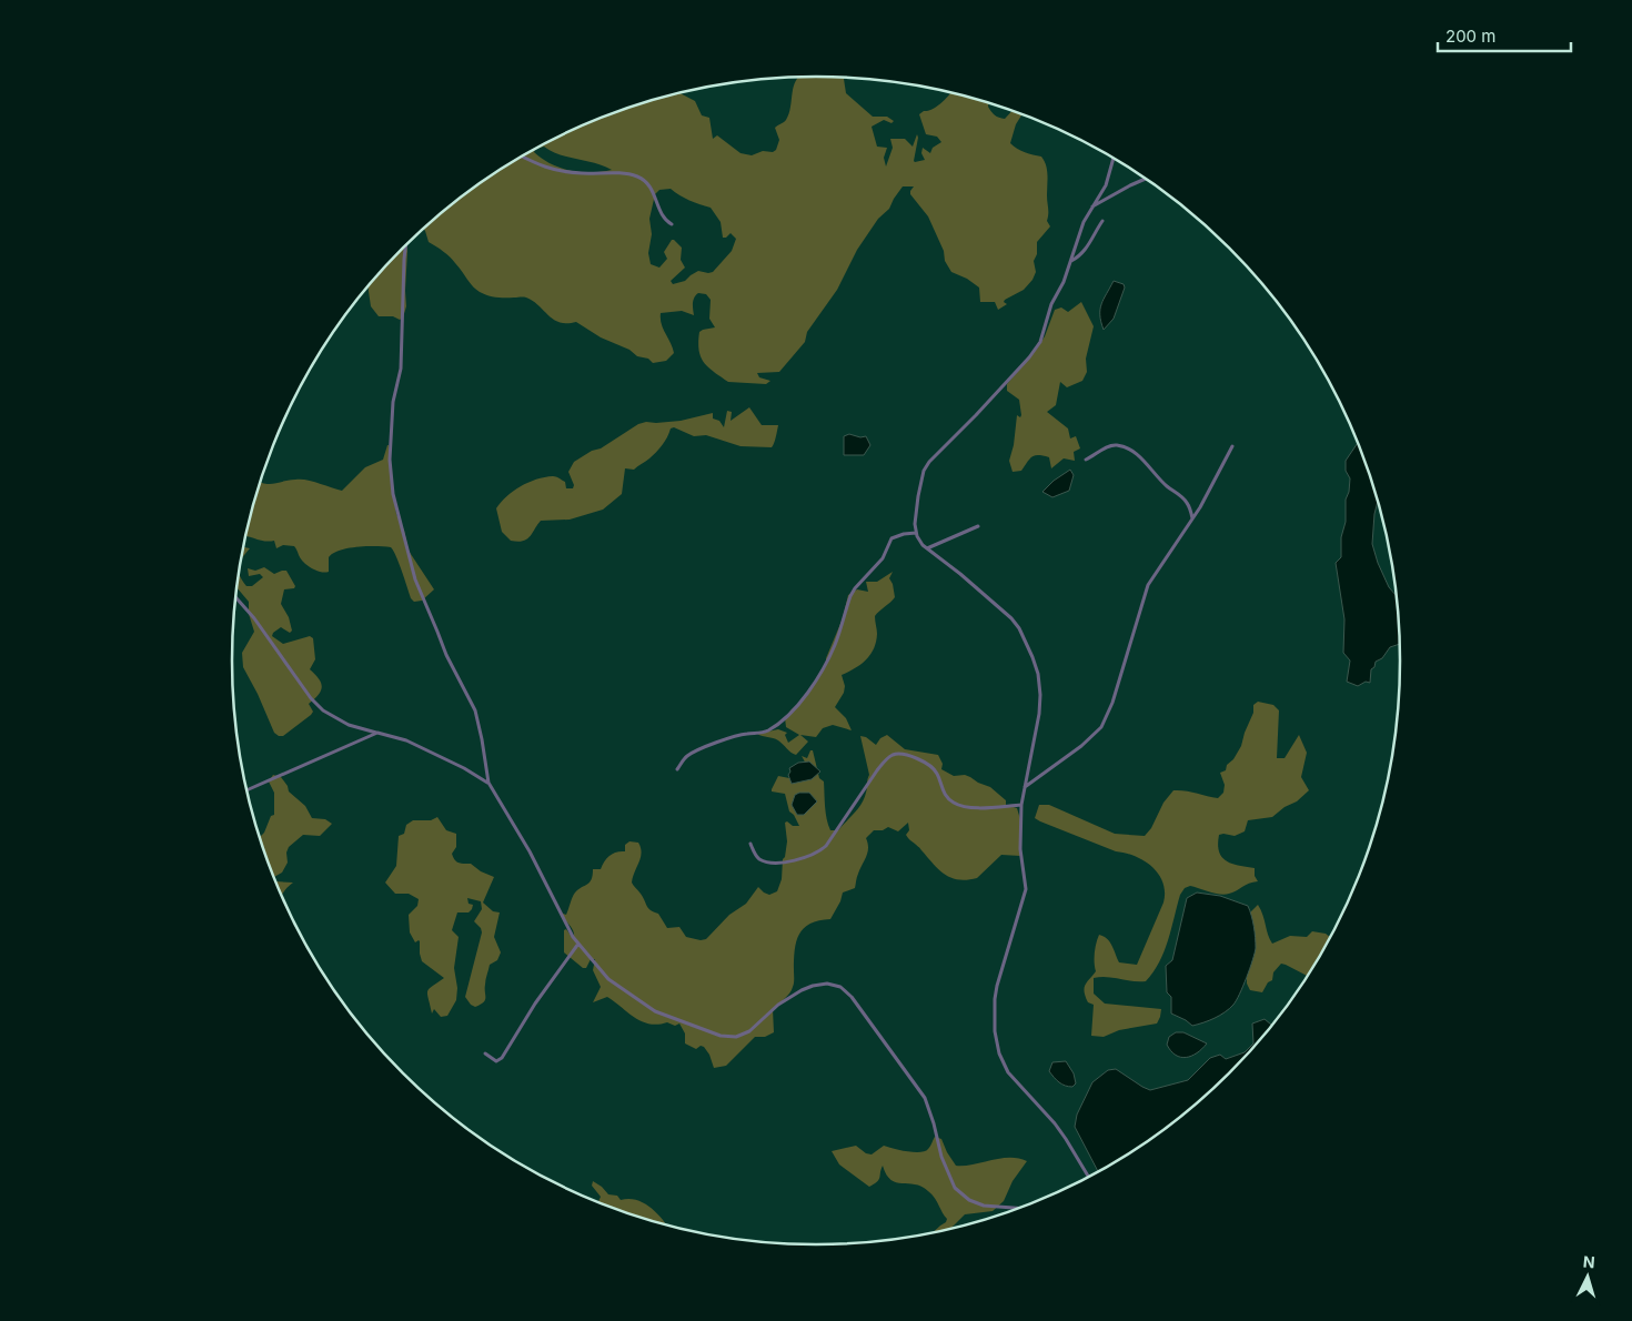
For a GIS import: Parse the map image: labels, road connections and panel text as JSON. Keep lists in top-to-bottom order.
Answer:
{
  "scale_bar": "200 m",
  "north": "top"
}
